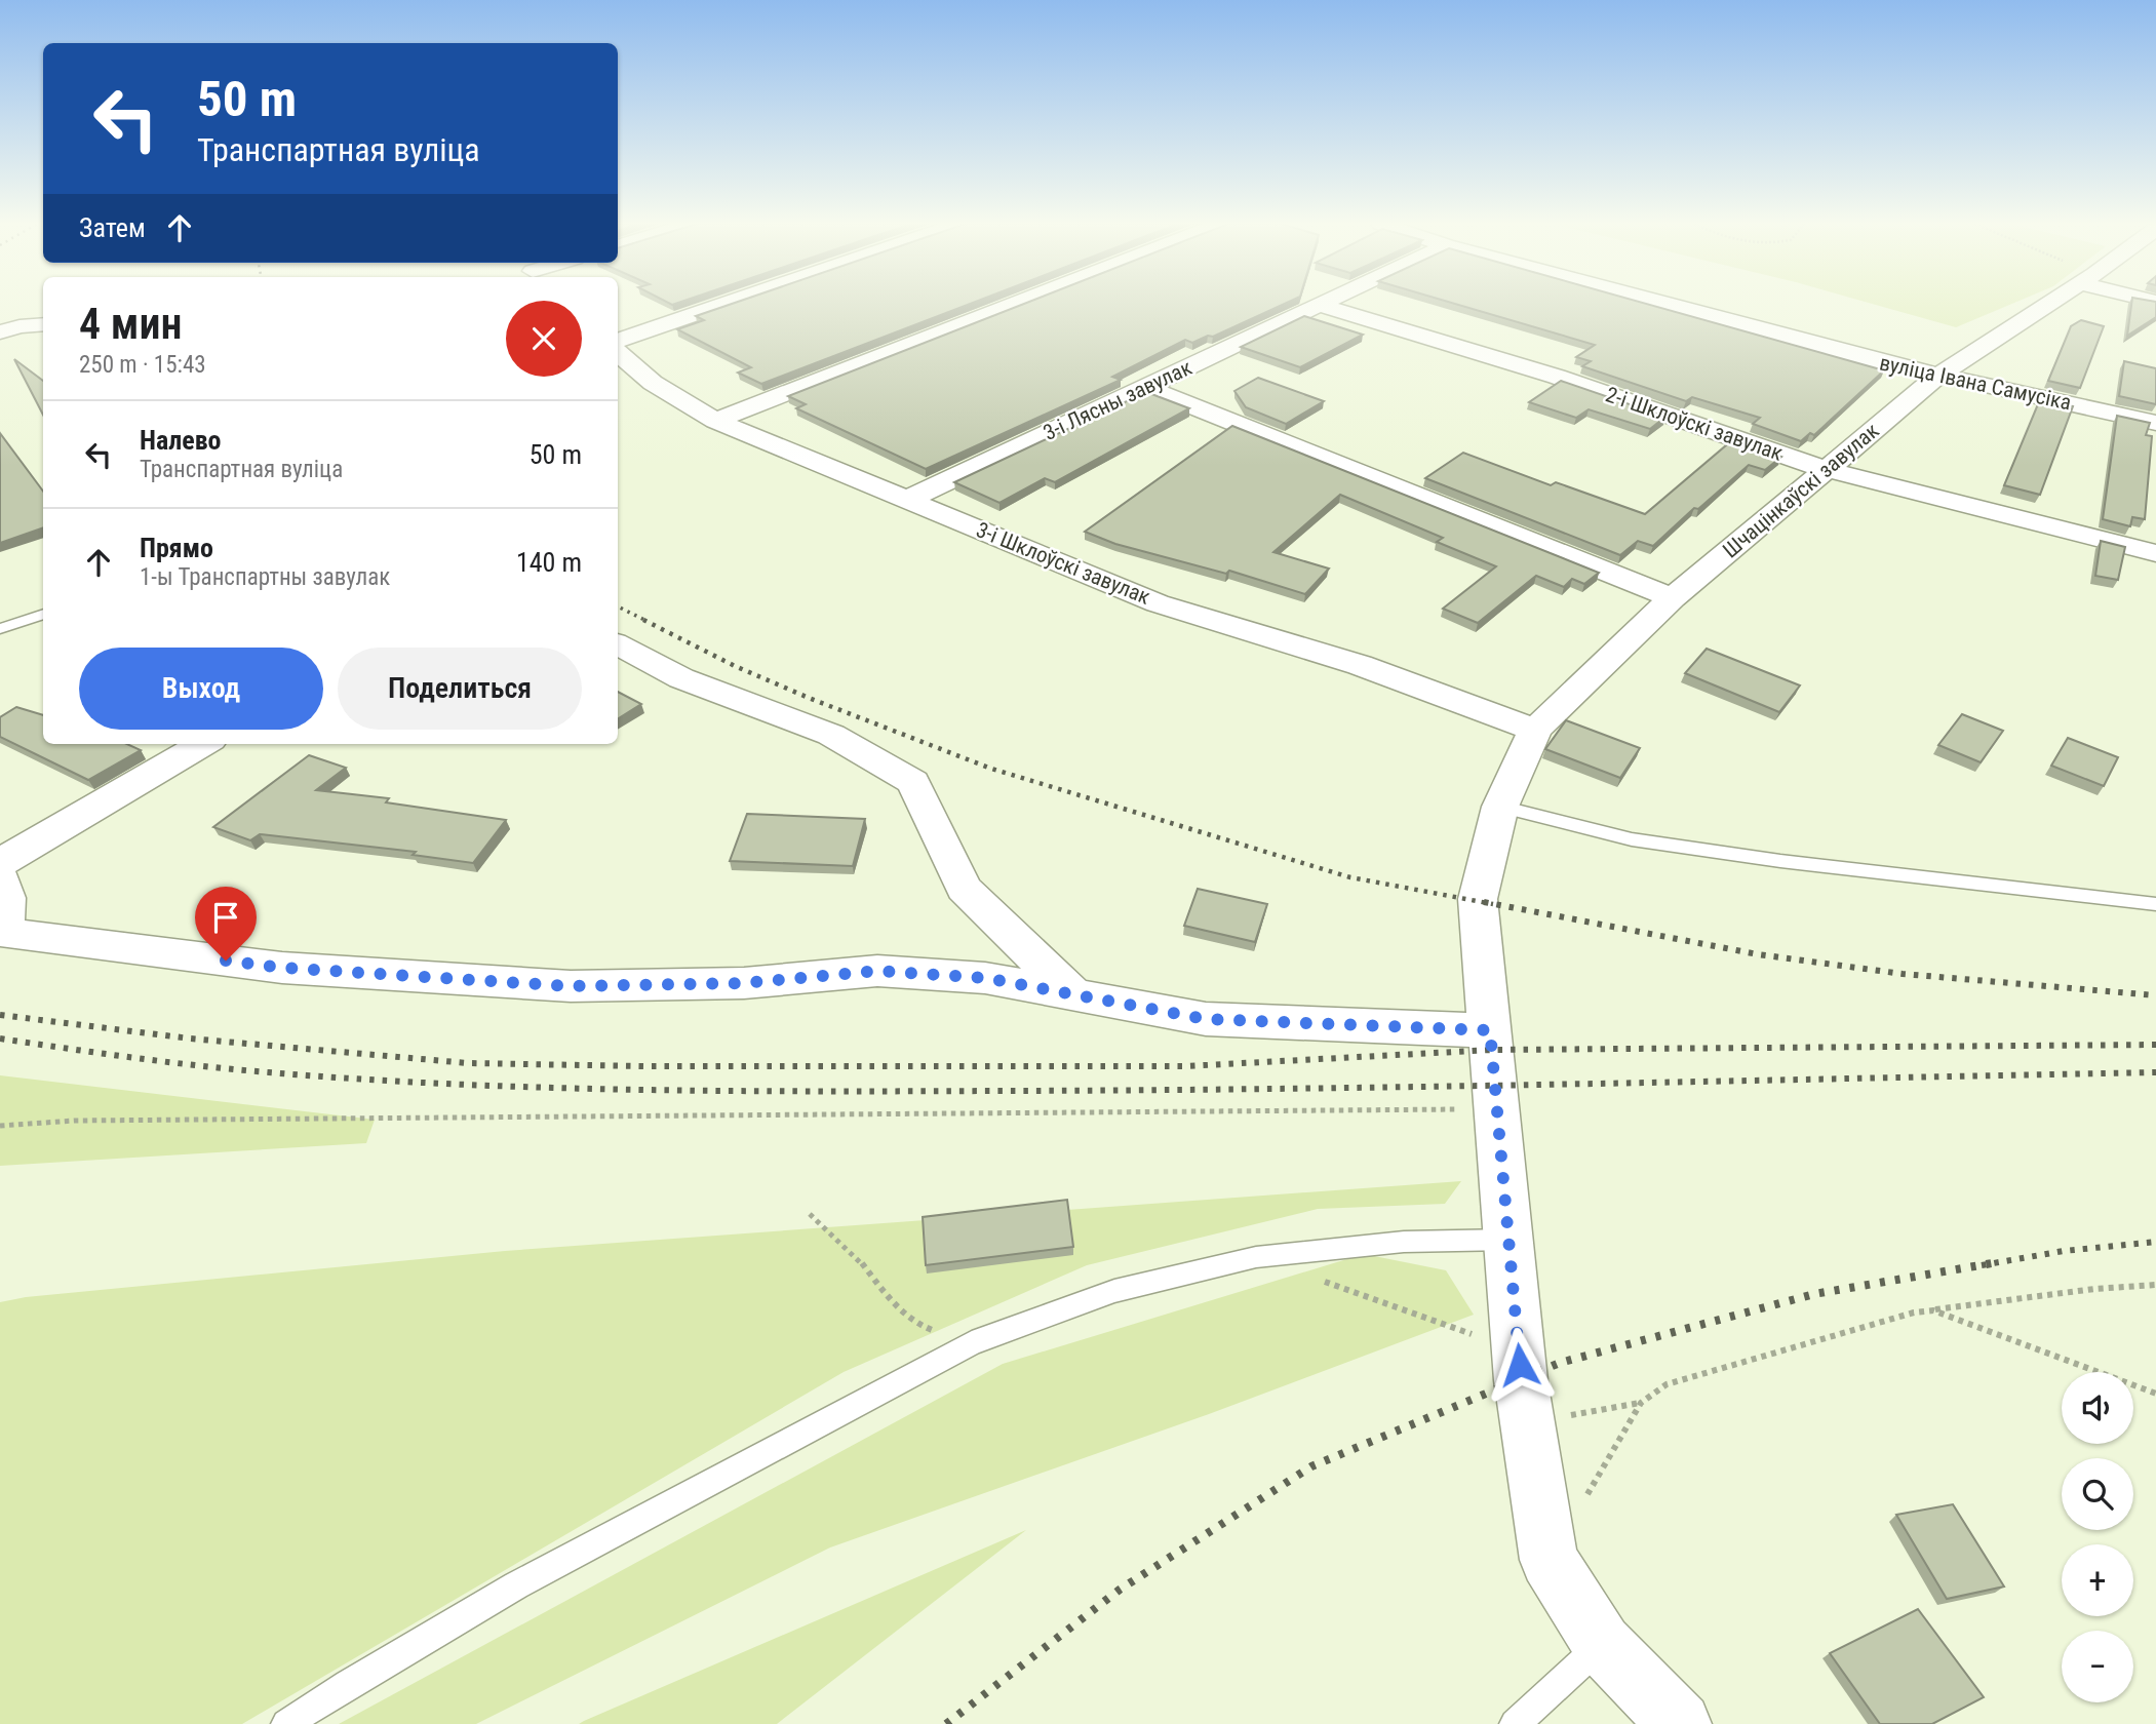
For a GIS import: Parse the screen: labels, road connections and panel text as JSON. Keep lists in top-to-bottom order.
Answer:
{
  "streets": {
    "street": [
      "вуліца Івана Самусіка",
      "3-і Лясны завулак",
      "2-і Шклоўскі завулак",
      "Шчацінкаўскі завулак",
      "3-і Шклоўскі завулак"
    ]
  },
  "crossings": [
    ["вуліца Івана Самусіка", "Шчацінкаўскі завулак"],
    ["3-і Лясны завулак", "2-і Шклоўскі завулак"],
    ["3-і Лясны завулак", "3-і Шклоўскі завулак"],
    ["2-і Шклоўскі завулак", "Шчацінкаўскі завулак"],
    ["Шчацінкаўскі завулак", "3-і Шклоўскі завулак"]
  ],
  "page": {
    "turn": ["50 m", "Транспартная вуліца"],
    "then": "Затем",
    "heading": ["4 мин", "250 m · 15:43"],
    "list": [
      {
        "name": "Налево",
        "note": "Транспартная вуліца",
        "value": "50 m"
      },
      {
        "name": "Прямо",
        "note": "1-ы Транспартны завулак",
        "value": "140 m"
      }
    ],
    "buttons": ["Выход", "Поделиться"],
    "map_buttons": ["+", "−"]
  }
}
